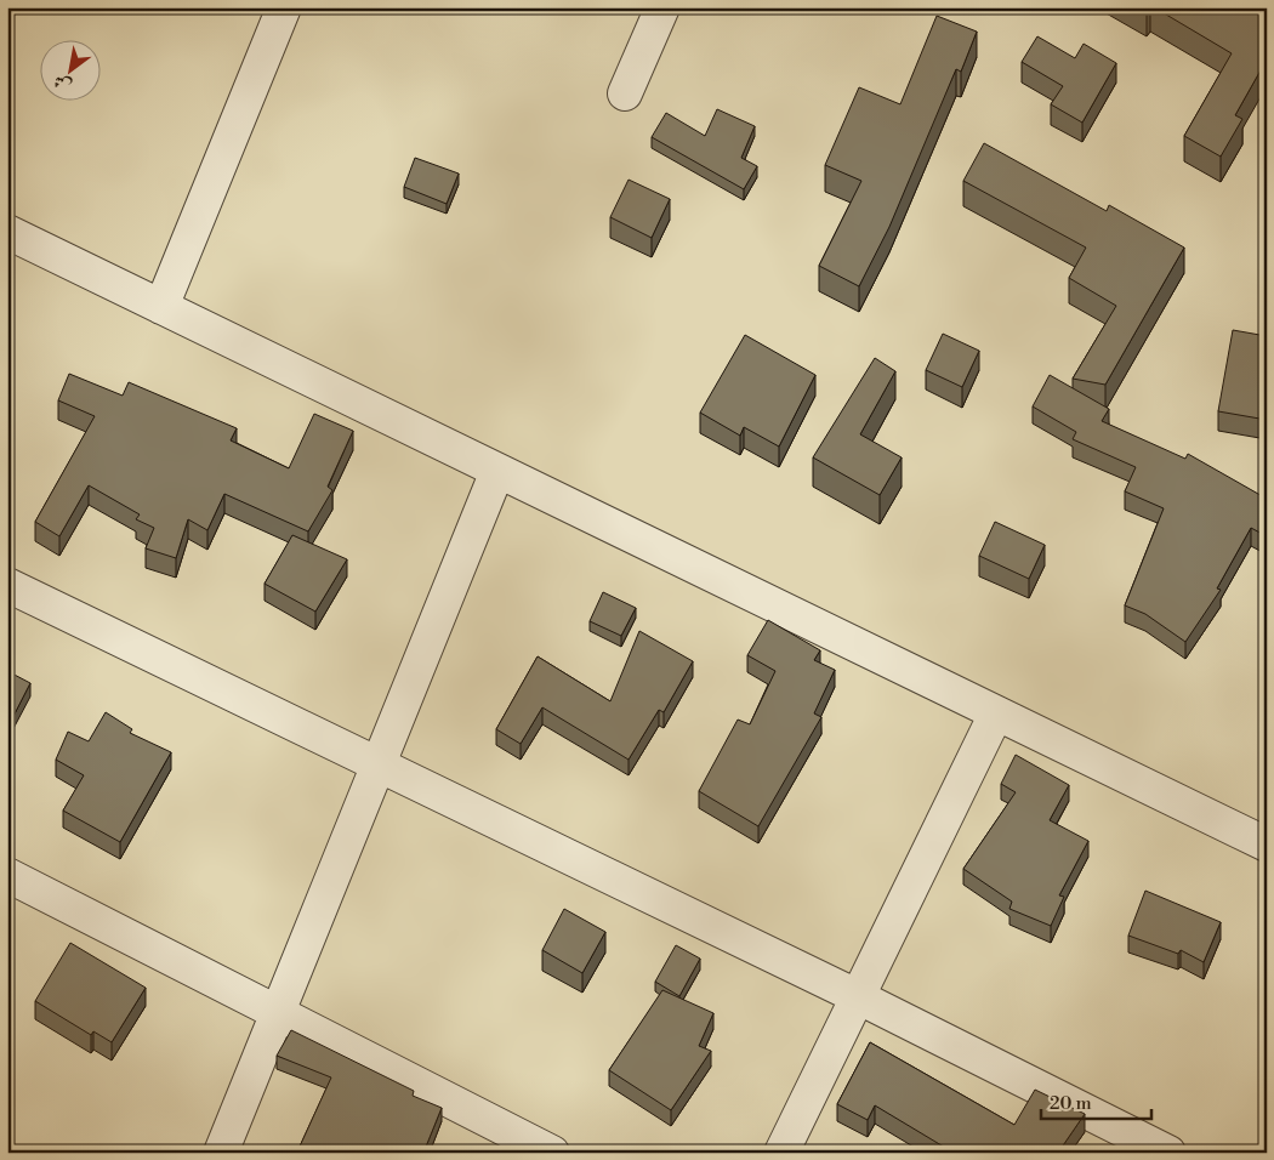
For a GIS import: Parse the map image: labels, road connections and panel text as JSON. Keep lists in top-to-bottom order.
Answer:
{
  "scale_bar": "20 m",
  "north": "bottom left"
}
